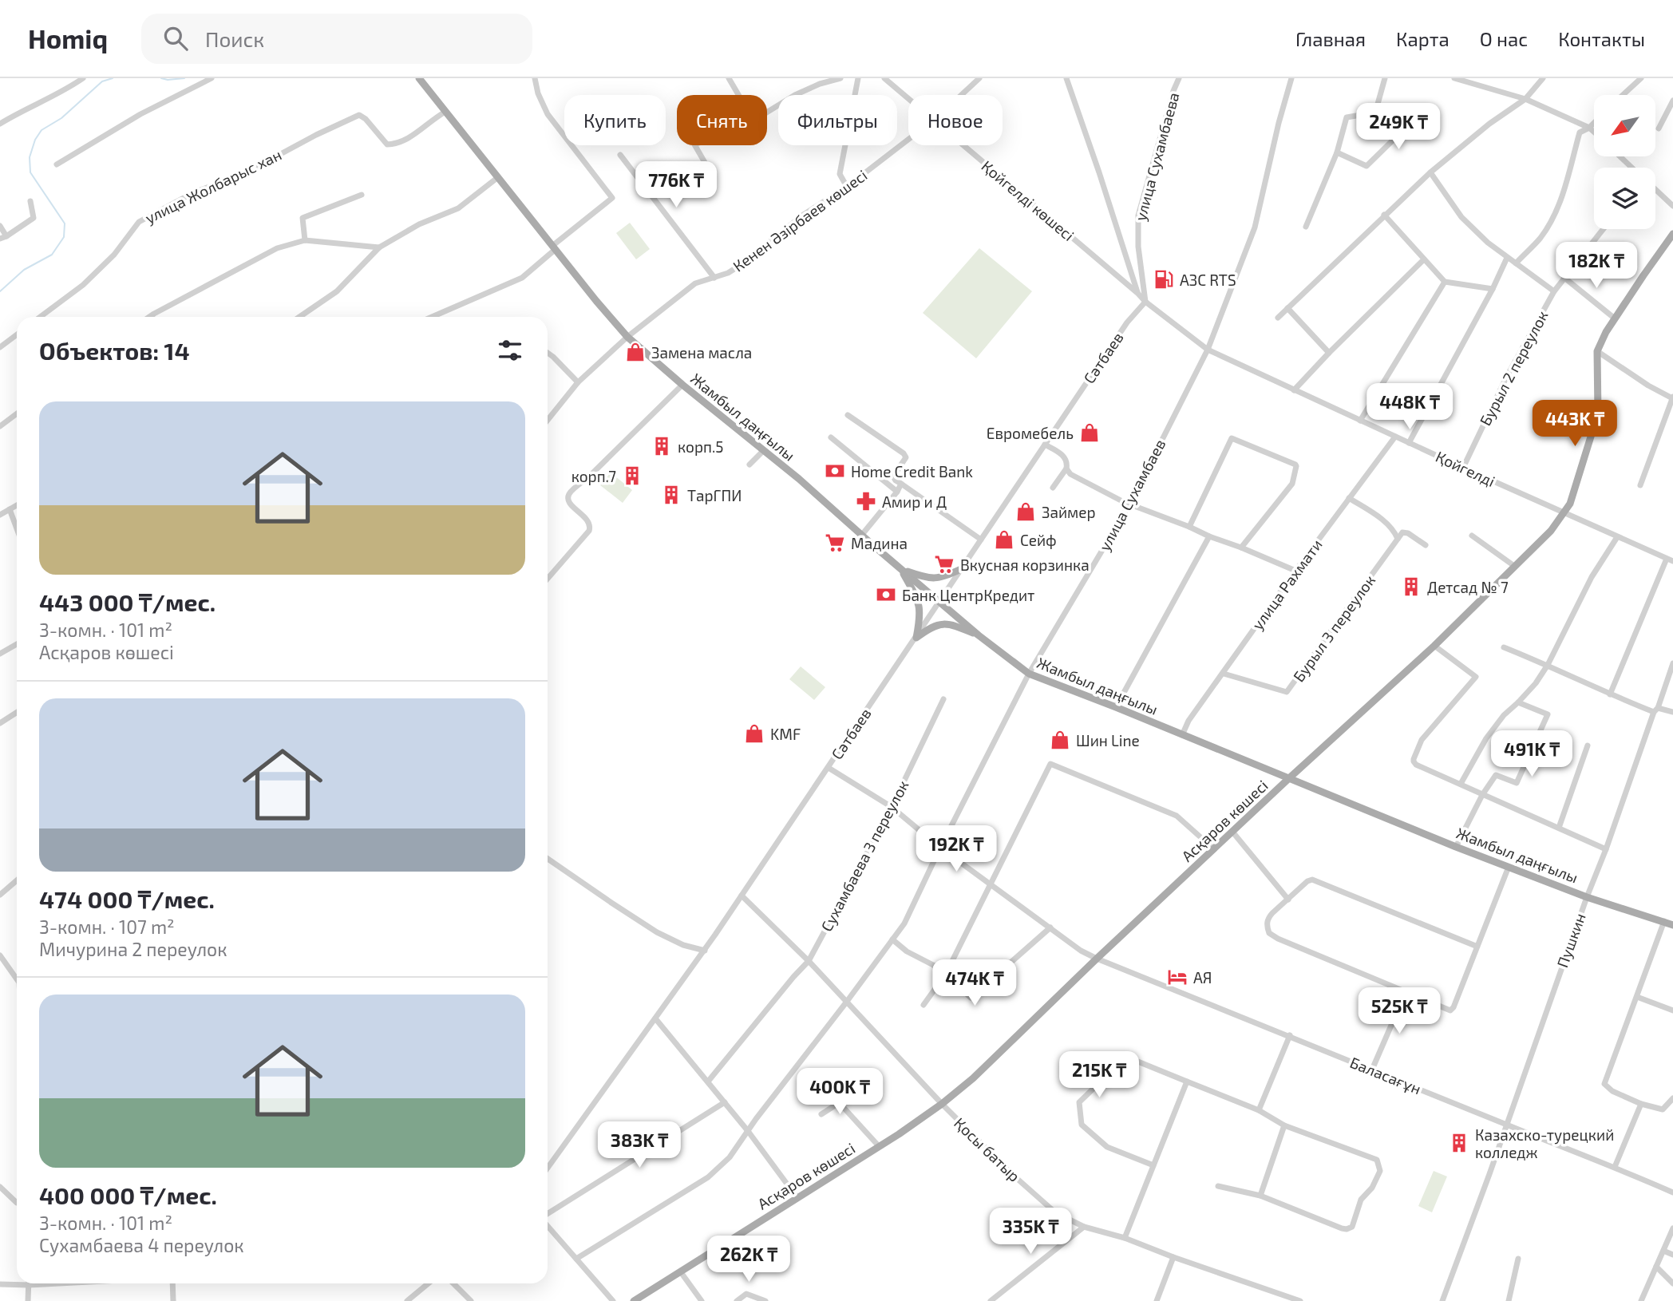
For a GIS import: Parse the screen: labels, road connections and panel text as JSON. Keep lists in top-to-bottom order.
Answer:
{
  "streets": {
    "main road": ["Жамбыл даңғылы", "Асқаров көшесі"],
    "street": [
      "улица Сухамбаева",
      "улица Жолбарыс хан",
      "Қойгелді көшесі",
      "Кенен Әзірбаев көшесі",
      "Сәтбаев",
      "Бурыл 2 переулок",
      "Қойгелді",
      "улица Сухамбаев",
      "улица Рахмати",
      "Бурыл 3 переулок",
      "Сухамбаева 3 переулок",
      "Пушкин",
      "Баласағұн",
      "Қосы батыр"
    ]
  },
  "crossings": [
    ["улица Сухамбаева", "Қойгелді көшесі"],
    ["улица Сухамбаева", "Сәтбаев"],
    ["улица Сухамбаева", "Қойгелді"],
    ["улица Жолбарыс хан", "Жамбыл даңғылы"],
    ["Қойгелді көшесі", "Сәтбаев"],
    ["Қойгелді көшесі", "Қойгелді"],
    ["Кенен Әзірбаев көшесі", "Жамбыл даңғылы"],
    ["Сәтбаев", "Жамбыл даңғылы"],
    ["Сәтбаев", "Қойгелді"],
    ["Сәтбаев", "Баласағұн"],
    ["Сәтбаев", "Қосы батыр"],
    ["Бурыл 2 переулок", "Қойгелді"],
    ["Жамбыл даңғылы", "улица Сухамбаев"],
    ["Жамбыл даңғылы", "улица Рахмати"],
    ["Жамбыл даңғылы", "Асқаров көшесі"],
    ["Жамбыл даңғылы", "Пушкин"],
    ["Қойгелді", "улица Сухамбаев"],
    ["Қойгелді", "улица Рахмати"],
    ["Қойгелді", "Асқаров көшесі"],
    ["улица Сухамбаев", "Баласағұн"],
    ["улица Сухамбаев", "Қосы батыр"],
    ["улица Рахмати", "Бурыл 3 переулок"],
    ["Асқаров көшесі", "Баласағұн"],
    ["Асқаров көшесі", "Қосы батыр"],
    ["Сухамбаева 3 переулок", "Баласағұн"],
    ["Сухамбаева 3 переулок", "Қосы батыр"],
    ["Пушкин", "Баласағұн"]
  ],
  "places": {
    "fuel station": ["АЗС RTS"],
    "shop": [
      "Замена масла",
      "Евромебель",
      "Займер",
      "Сейф",
      "KMF",
      "Шин Line"
    ],
    "building": [
      "корп.5",
      "корп.7",
      "ТарГПИ",
      "Детсад № 7",
      "Казахско-турецкий колледж"
    ],
    "bank": ["Home Credit Bank", "Банк ЦентрКредит"],
    "pharmacy": ["Амир и Д"],
    "supermarket": ["Мадина", "Вкусная корзинка"],
    "hotel": ["АЯ"]
  },
  "north": "bottom left",
  "page": {
    "header": "Homiq",
    "search": "Поиск",
    "nav": [
      "Главная",
      "Карта",
      "О нас",
      "Контакты"
    ],
    "chip": [
      "Купить",
      "Снять",
      "Фильтры",
      "Новое"
    ],
    "price": [
      "249K ₸",
      "776K ₸",
      "182K ₸",
      "448K ₸",
      "443K ₸",
      "491K ₸",
      "192K ₸",
      "474K ₸",
      "525K ₸",
      "215K ₸",
      "400K ₸",
      "383K ₸",
      "335K ₸",
      "262K ₸"
    ],
    "heading": "Объектов: 14",
    "list": [
      {
        "name": "443 000 ₸/мес.",
        "note": "3-комн. · 101 m² · Асқаров көшесі"
      },
      {
        "name": "474 000 ₸/мес.",
        "note": "3-комн. · 107 m² · Мичурина 2 переулок"
      },
      {
        "name": "400 000 ₸/мес.",
        "note": "3-комн. · 101 m² · Сухамбаева 4 переулок"
      }
    ]
  }
}
